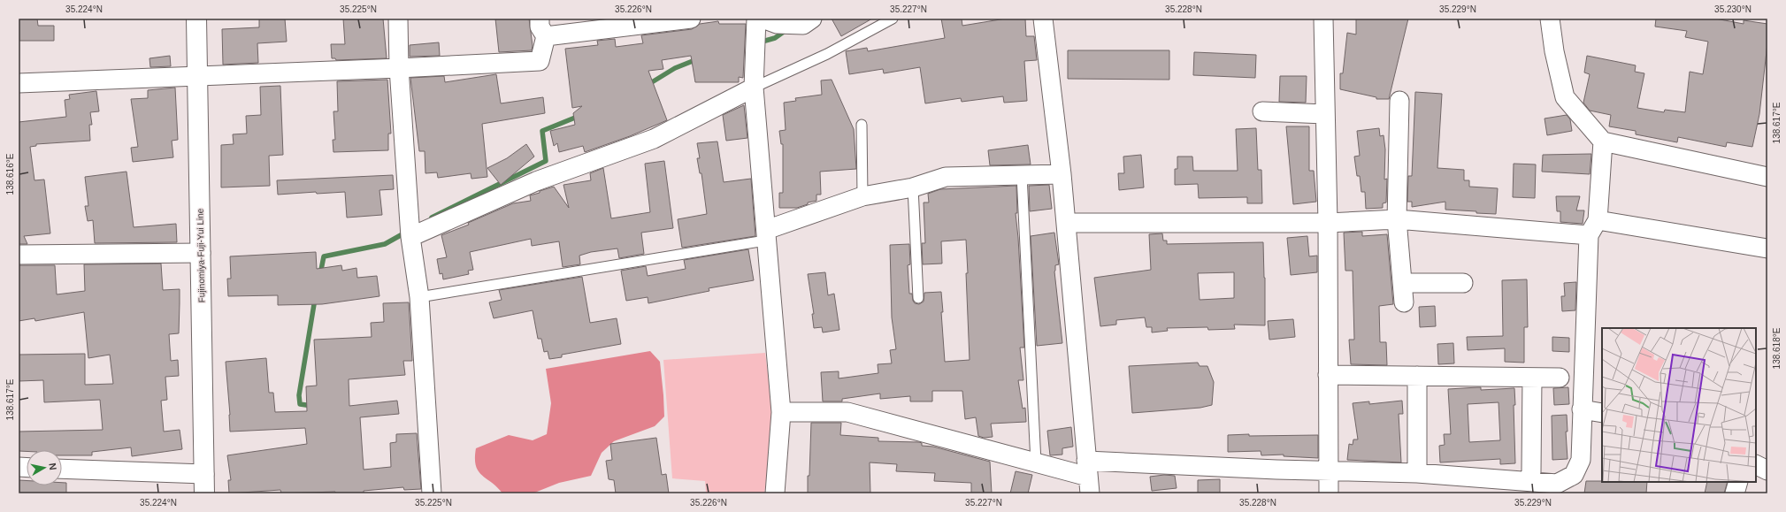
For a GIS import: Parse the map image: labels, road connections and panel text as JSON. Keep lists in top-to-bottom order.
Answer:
{
  "streets": {
    "main road": ["Fujinomiya-Fuji-Yui Line"]
  },
  "north": "right",
  "coordinates": [
    "35.224°N",
    "35.225°N",
    "35.226°N",
    "35.227°N",
    "35.228°N",
    "35.229°N",
    "35.230°N",
    "138.617°E",
    "138.616°E",
    "138.618°E"
  ]
}
